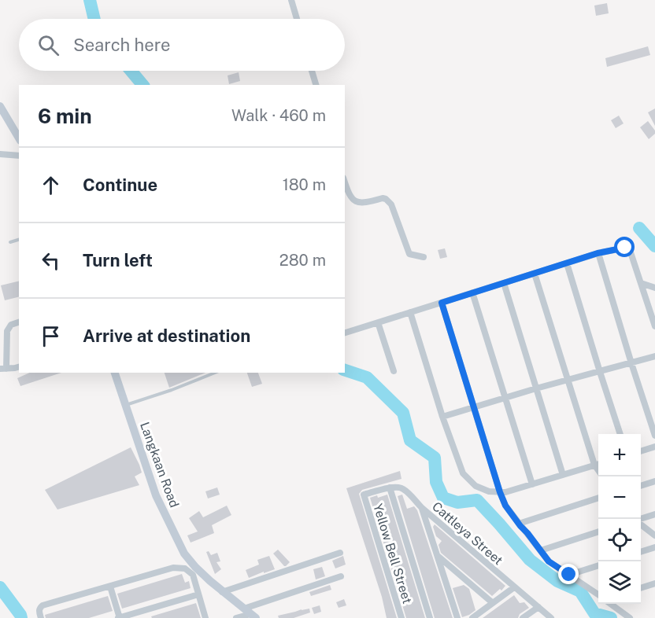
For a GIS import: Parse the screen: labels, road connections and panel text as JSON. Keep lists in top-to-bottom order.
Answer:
{
  "streets": {
    "street": ["Langkaan Road", "Cattleya Street", "Yellow Bell Street"]
  },
  "crossings": [
    ["Cattleya Street", "Yellow Bell Street"]
  ],
  "page": {
    "search": "Search here",
    "heading": ["6 min", "Walk · 460 m"],
    "list": [
      ["Continue", "180 m"],
      ["Turn left", "280 m"],
      "Arrive at destination"
    ],
    "map_buttons": ["+", "−"]
  }
}
